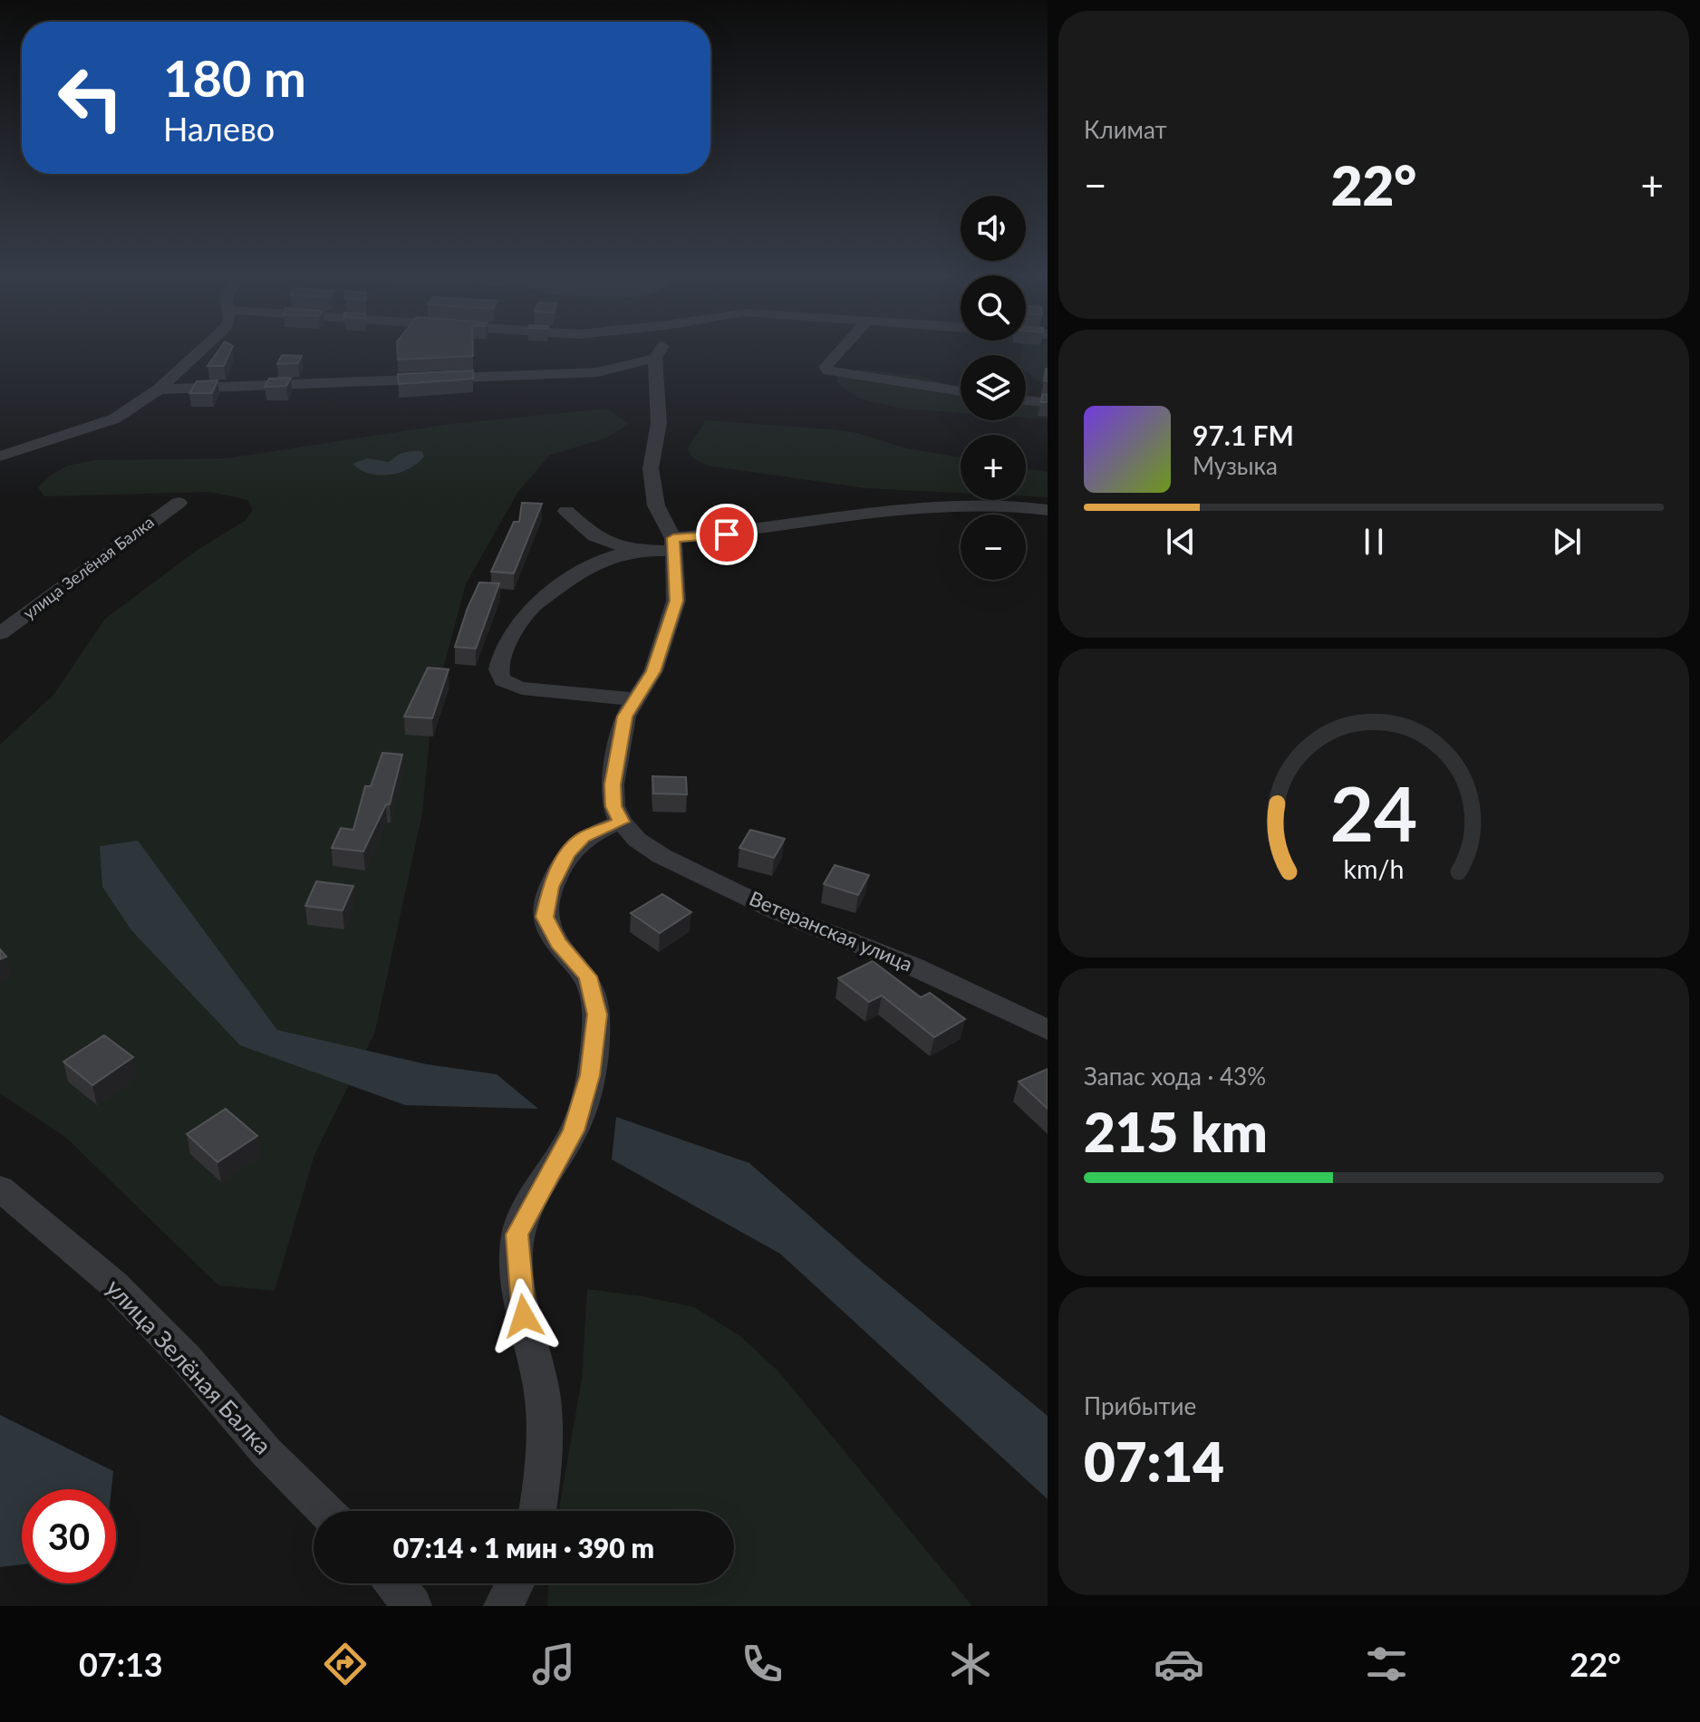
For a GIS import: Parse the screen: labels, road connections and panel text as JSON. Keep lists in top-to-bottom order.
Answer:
{
  "streets": {
    "street": ["улица Зелёная Балка", "Ветеранская улица"]
  },
  "page": {
    "tile": [
      "Климат",
      ["Запас хода · 43%", "215 km"],
      ["Прибытие", "07:14"]
    ],
    "turn": ["180 m", "Налево"],
    "heat": ["−", "22°", "+"],
    "map_buttons": ["+", "−"],
    "song": ["97.1 FM", "Музыка"],
    "limit": "30",
    "trip": "07:14 · 1 мин · 390 m",
    "tabs": ["07:13", "22°"],
    "gauge": ["24", "km/h"]
  }
}
